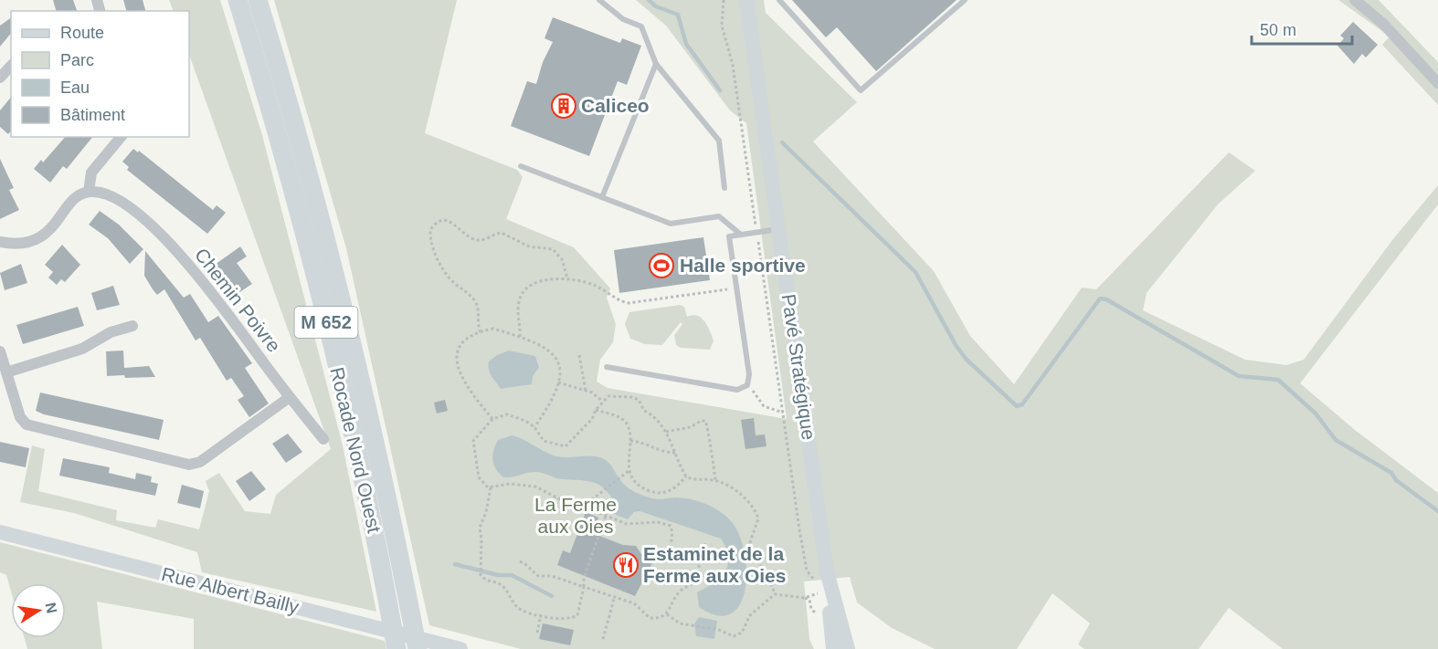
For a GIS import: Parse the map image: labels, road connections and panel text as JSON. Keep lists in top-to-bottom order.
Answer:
{
  "streets": {
    "highway": ["M 652", "Rocade Nord Ouest"],
    "main road": ["Pavé Stratégique", "Rue Albert Bailly"],
    "street": ["Chemin Poivre"]
  },
  "parks": ["La Ferme aux Oies"],
  "places": {
    "building": ["Caliceo"],
    "sports": ["Halle sportive"],
    "restaurant": ["Estaminet de la Ferme aux Oies"]
  },
  "legend": [
    "Route",
    "Parc",
    "Eau",
    "Bâtiment"
  ],
  "scale_bar": "50 m",
  "north": "right"
}
